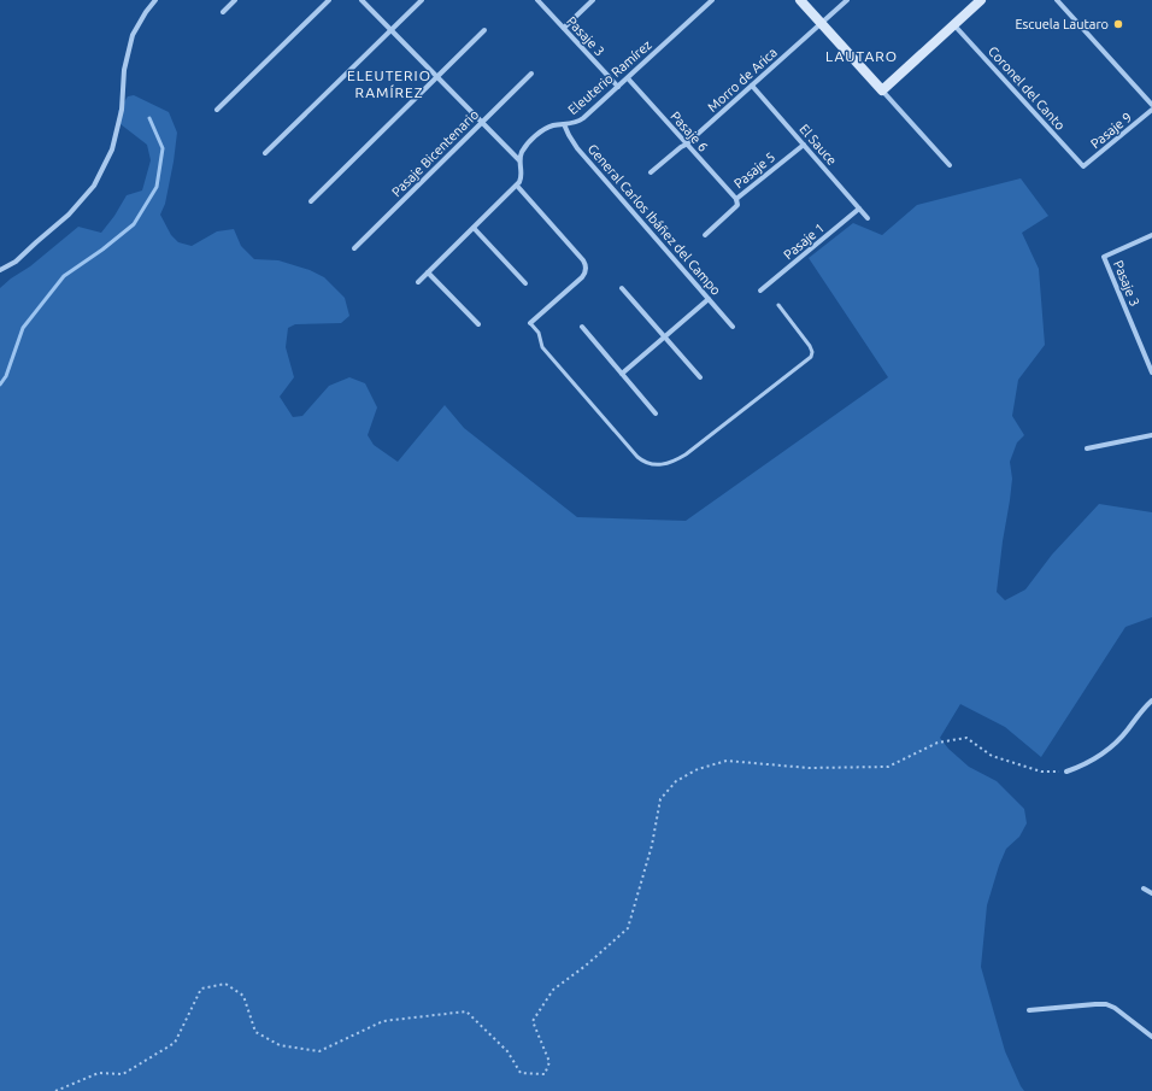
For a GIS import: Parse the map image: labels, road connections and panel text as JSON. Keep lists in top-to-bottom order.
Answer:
{
  "streets": {
    "street": [
      "Pasaje 3",
      "Eleuterio Ramírez",
      "Morro de Arica",
      "Coronel del Canto",
      "Pasaje 9",
      "Pasaje 6",
      "El Sauce",
      "Pasaje Bicentenario",
      "Pasaje 5",
      "General Carlos Ibáñez del Campo",
      "Pasaje 1"
    ]
  },
  "crossings": [
    ["Pasaje 3", "Eleuterio Ramírez"],
    ["Eleuterio Ramírez", "Pasaje 6"],
    ["Eleuterio Ramírez", "General Carlos Ibáñez del Campo"],
    ["Morro de Arica", "Pasaje 6"],
    ["Morro de Arica", "El Sauce"],
    ["Coronel del Canto", "Pasaje 9"],
    ["Pasaje 6", "Pasaje 5"],
    ["El Sauce", "Pasaje 5"],
    ["El Sauce", "Pasaje 1"]
  ],
  "districts": ["LAUTARO", "ELEUTERIO RAMÍREZ"],
  "places": ["Escuela Lautaro"]
}
